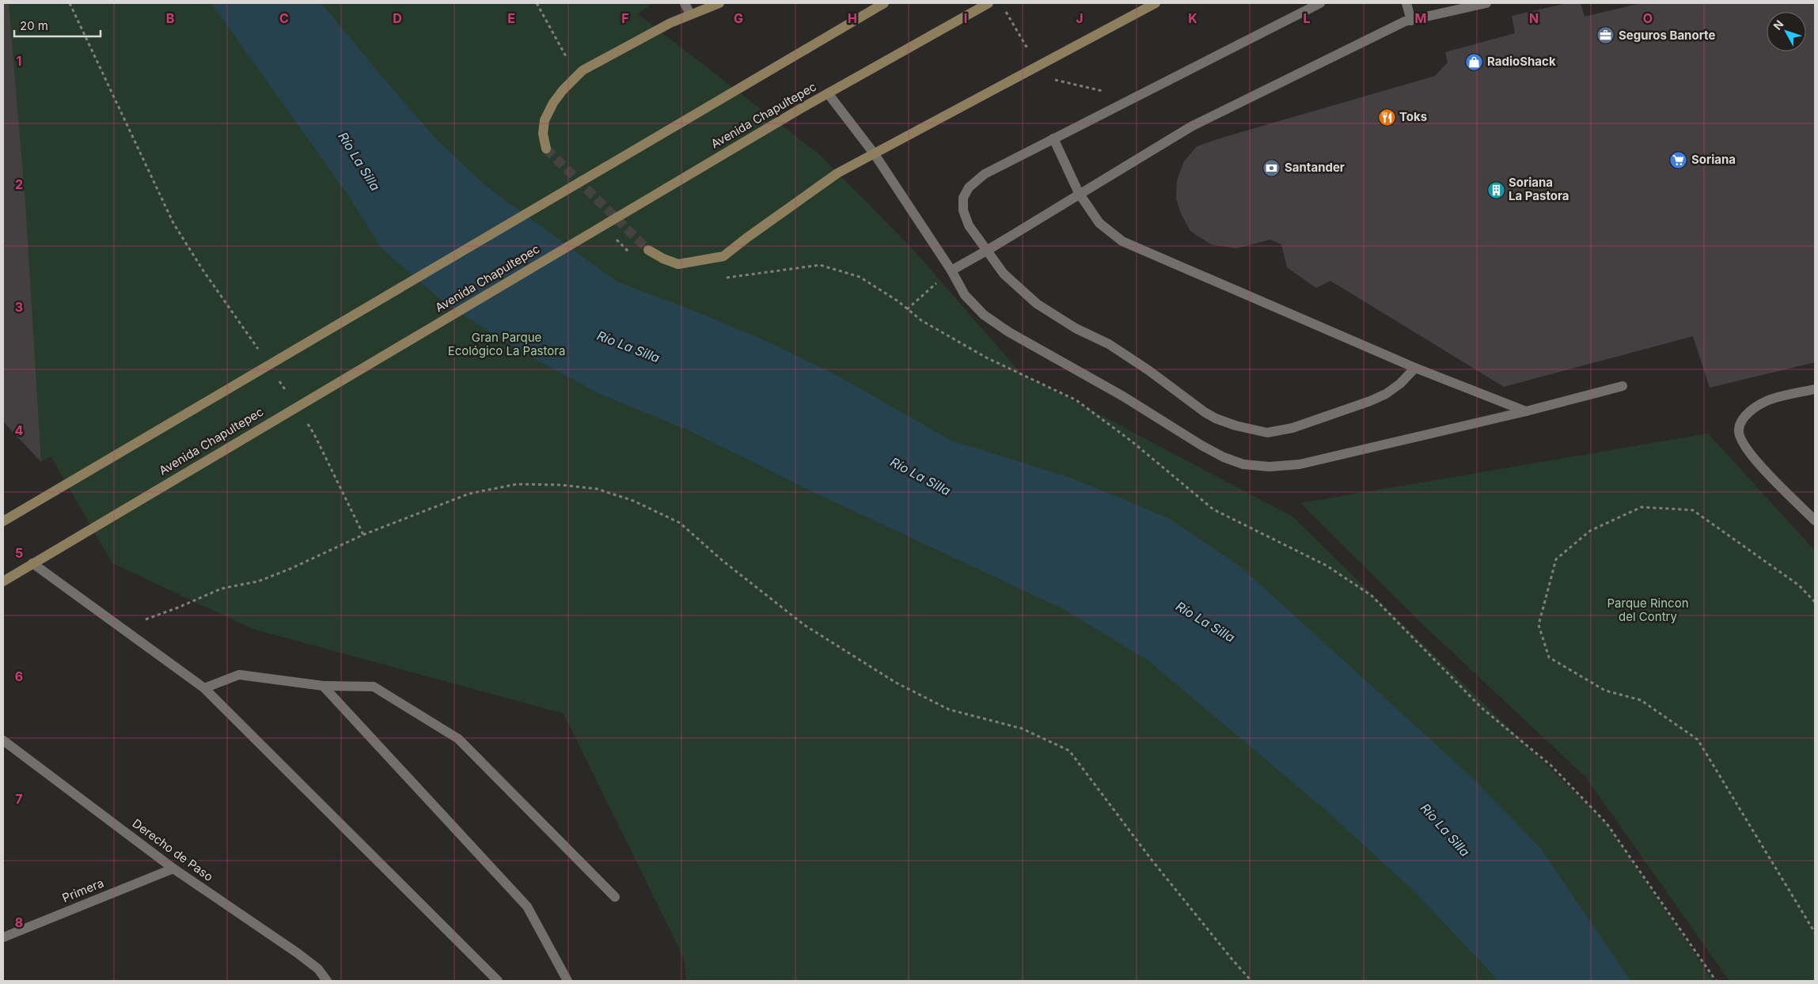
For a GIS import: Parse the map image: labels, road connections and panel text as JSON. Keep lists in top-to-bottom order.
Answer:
{
  "streets": {
    "main road": ["Avenida Chapultepec"],
    "street": ["Derecho de Paso", "Primera"]
  },
  "crossings": [
    ["Derecho de Paso", "Primera"]
  ],
  "water": ["Río La Silla"],
  "parks": ["Gran Parque Ecológico La Pastora", "Parque Rincon del Contry"],
  "places": {
    "office": ["Seguros Banorte"],
    "shop": ["RadioShack"],
    "restaurant": ["Toks"],
    "supermarket": ["Soriana"],
    "bank": ["Santander"],
    "building": ["Soriana La Pastora"]
  },
  "scale_bar": "20 m",
  "north": "top left",
  "grid": {
    "columns": [
      "B",
      "C",
      "D",
      "E",
      "F",
      "G",
      "H",
      "I",
      "J",
      "K",
      "L",
      "M",
      "N",
      "O"
    ],
    "rows": [
      "1",
      "2",
      "3",
      "4",
      "5",
      "6",
      "7",
      "8"
    ]
  }
}
